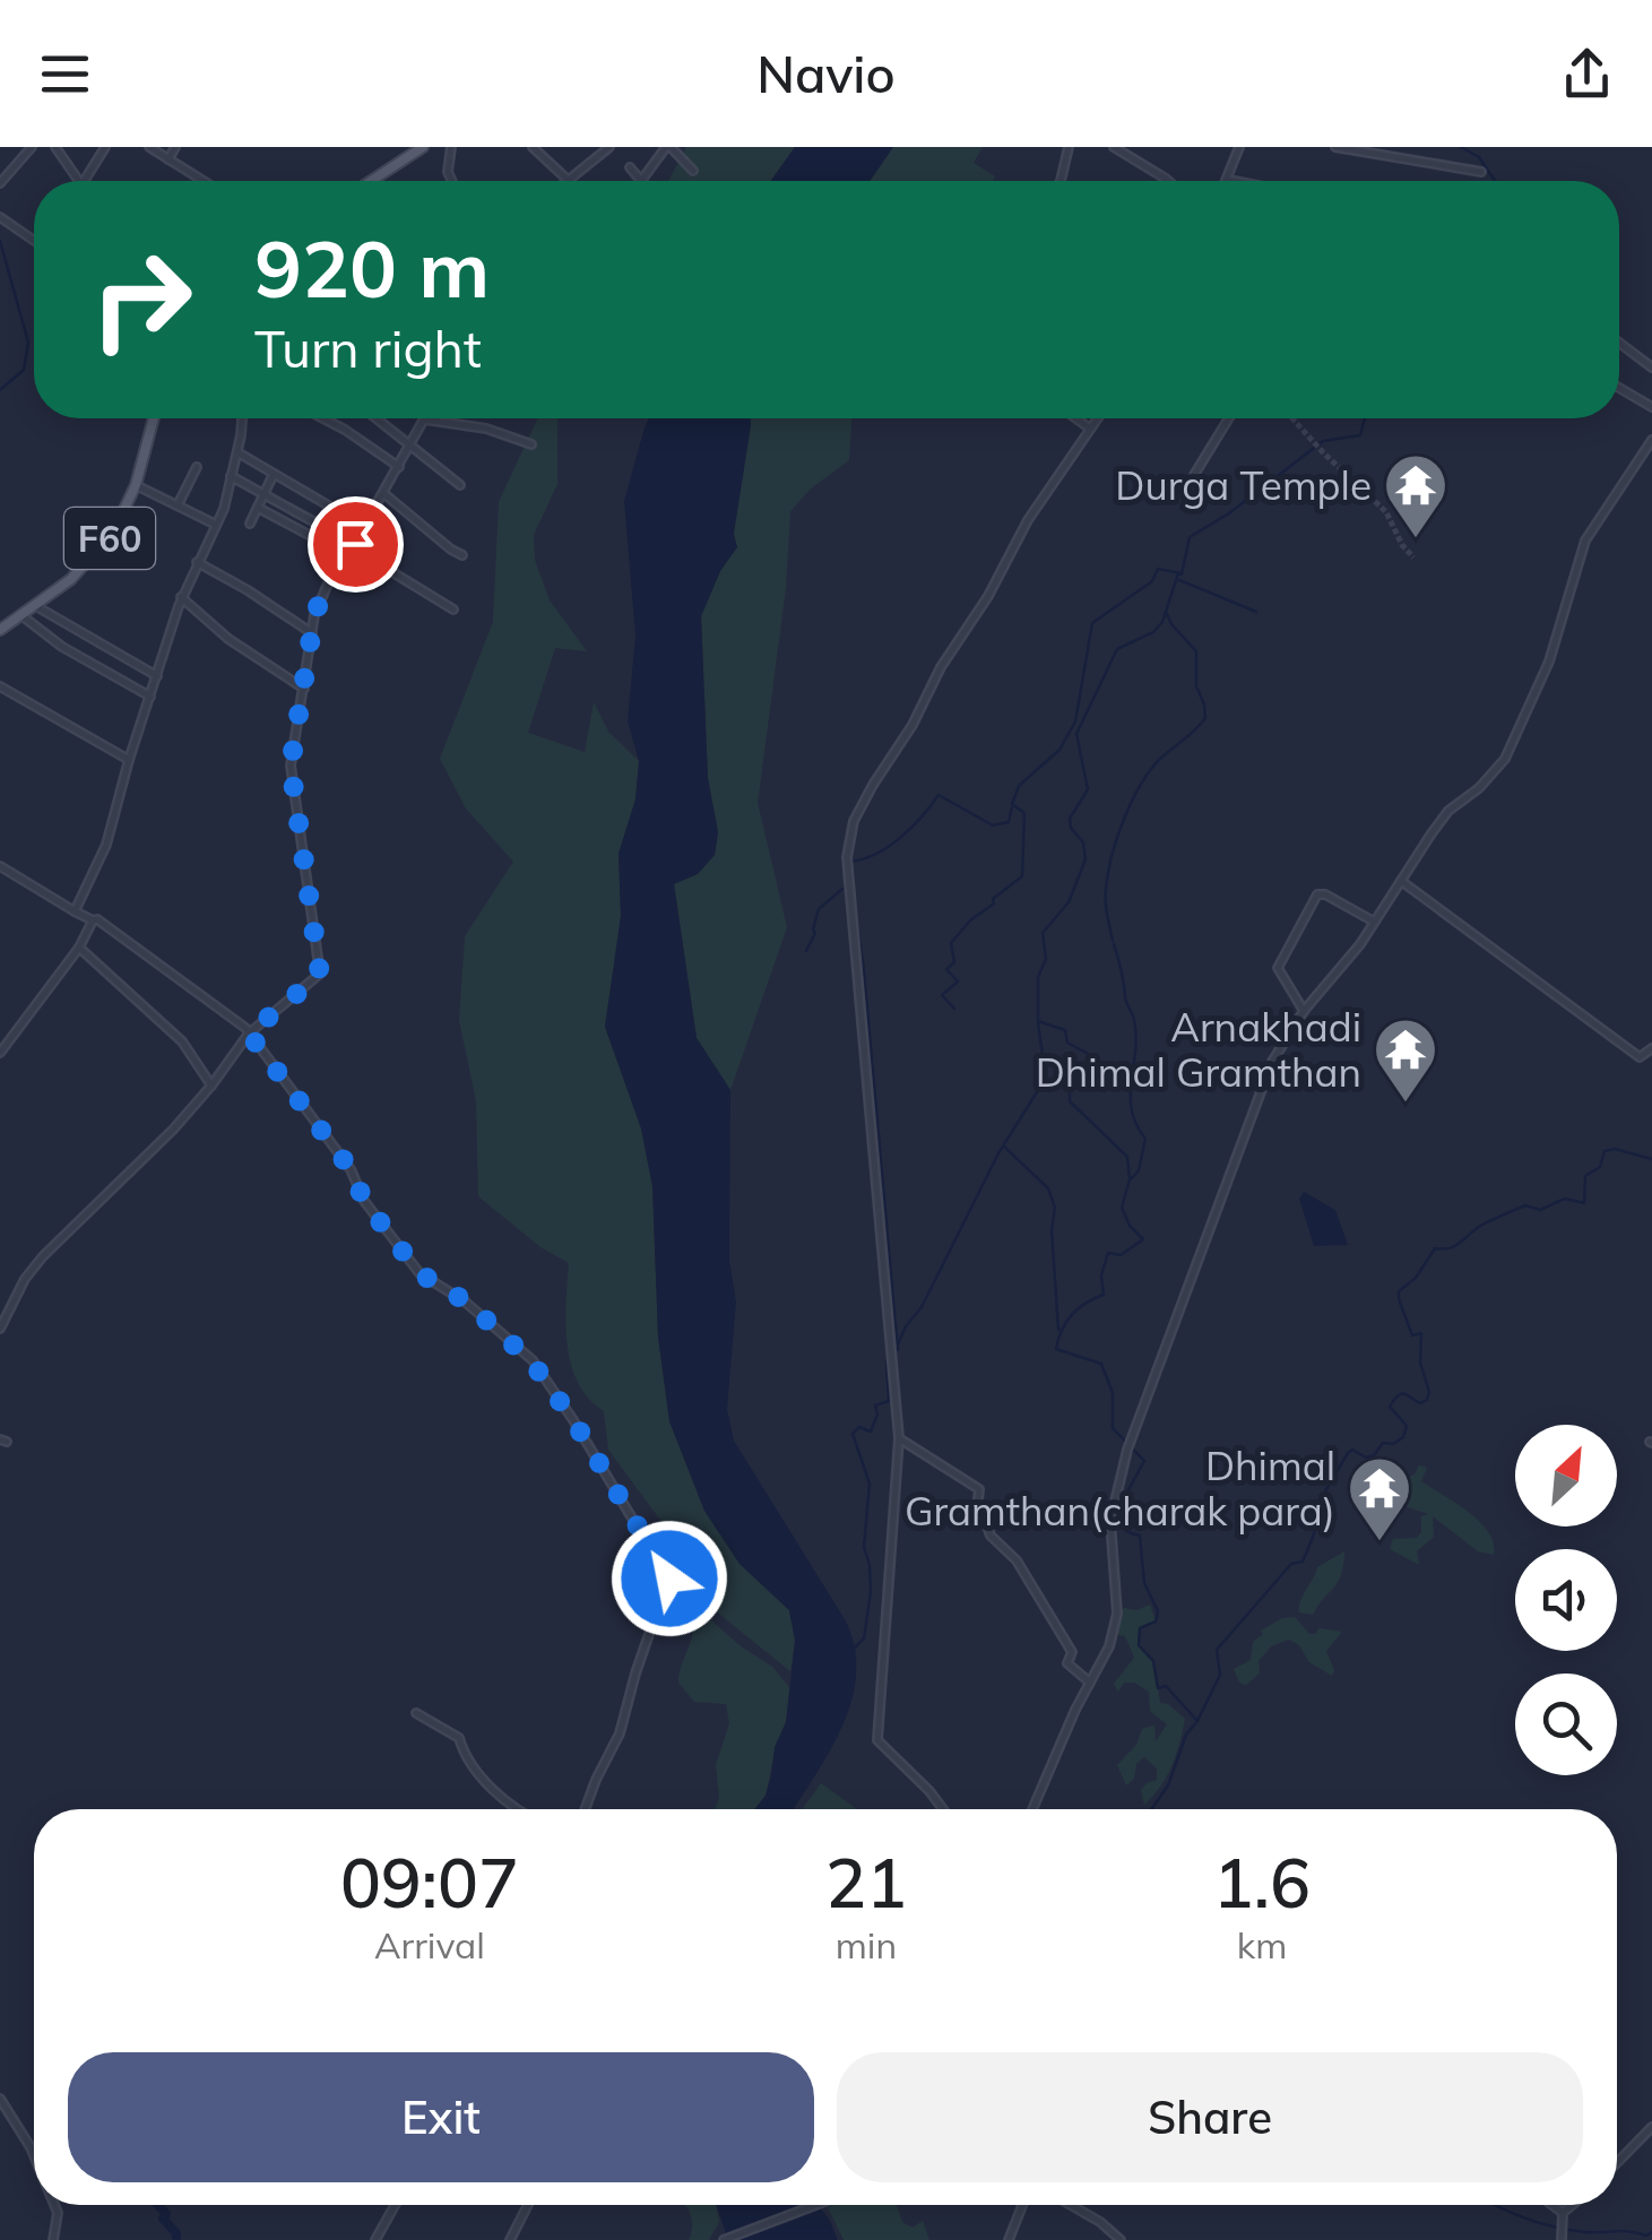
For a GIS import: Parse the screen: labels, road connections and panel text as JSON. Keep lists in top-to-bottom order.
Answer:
{
  "streets": {
    "main road": ["F60"]
  },
  "places": {
    "temple": ["Durga Temple", "Arnakhadi Dhimal Gramthan", "Dhimal Gramthan(charak para)"]
  },
  "north": "top right",
  "page": {
    "header": "Navio",
    "turn": ["920 m", "Turn right"],
    "eta": [
      "09:07",
      "Arrival",
      "21",
      "min",
      "1.6",
      "km"
    ],
    "buttons": ["Exit", "Share"]
  }
}
